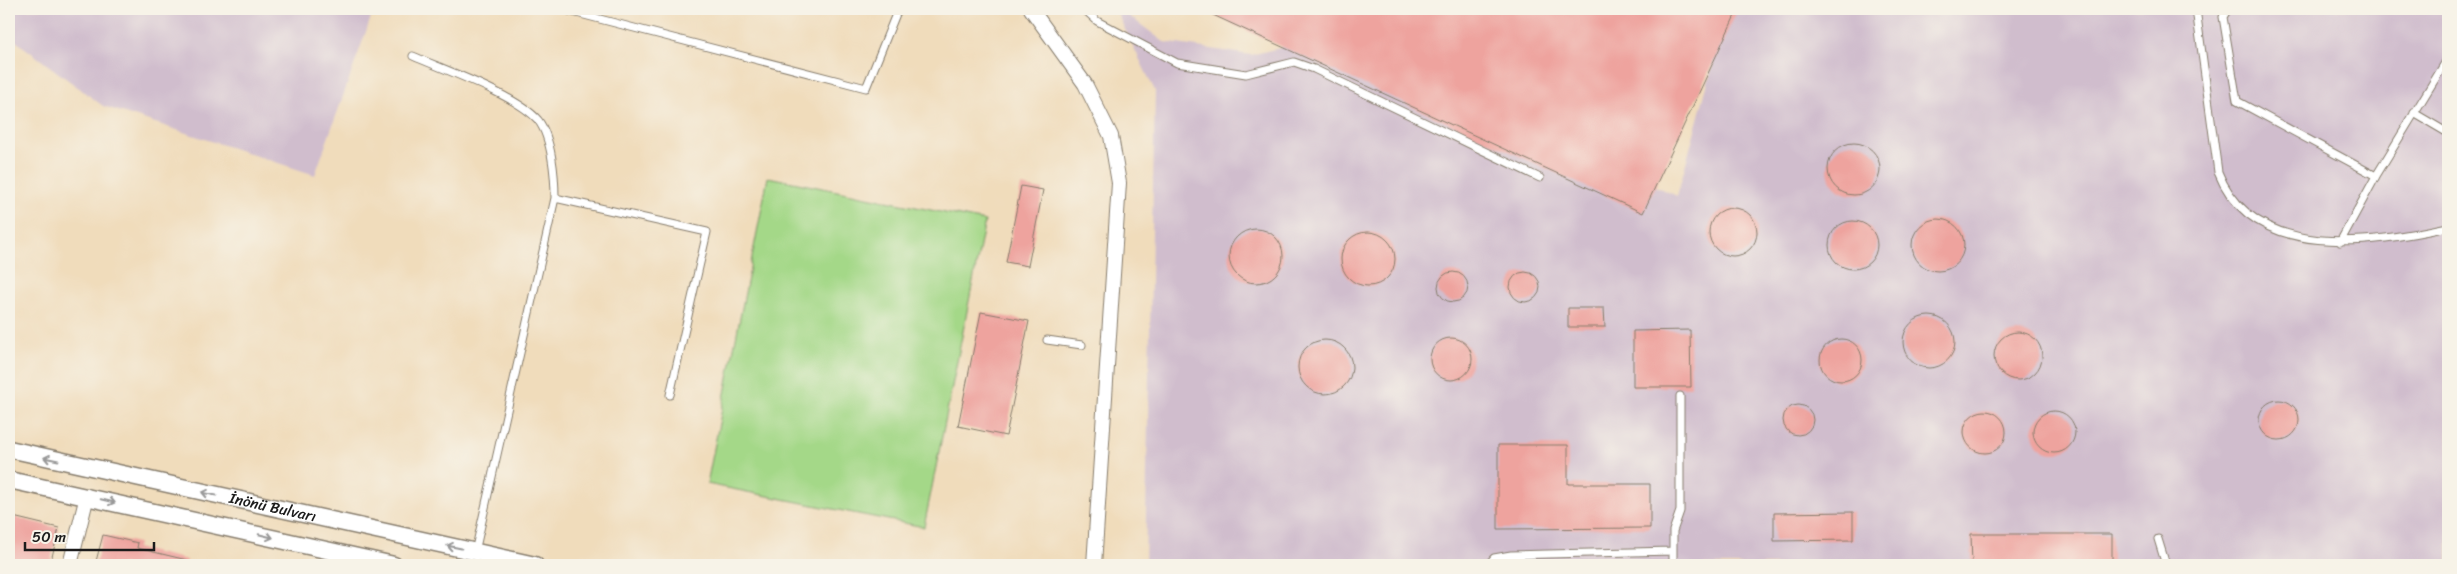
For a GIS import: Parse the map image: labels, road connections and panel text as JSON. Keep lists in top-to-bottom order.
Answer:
{
  "streets": {
    "street": ["İnönü Bulvarı"]
  },
  "scale_bar": "50 m"
}
